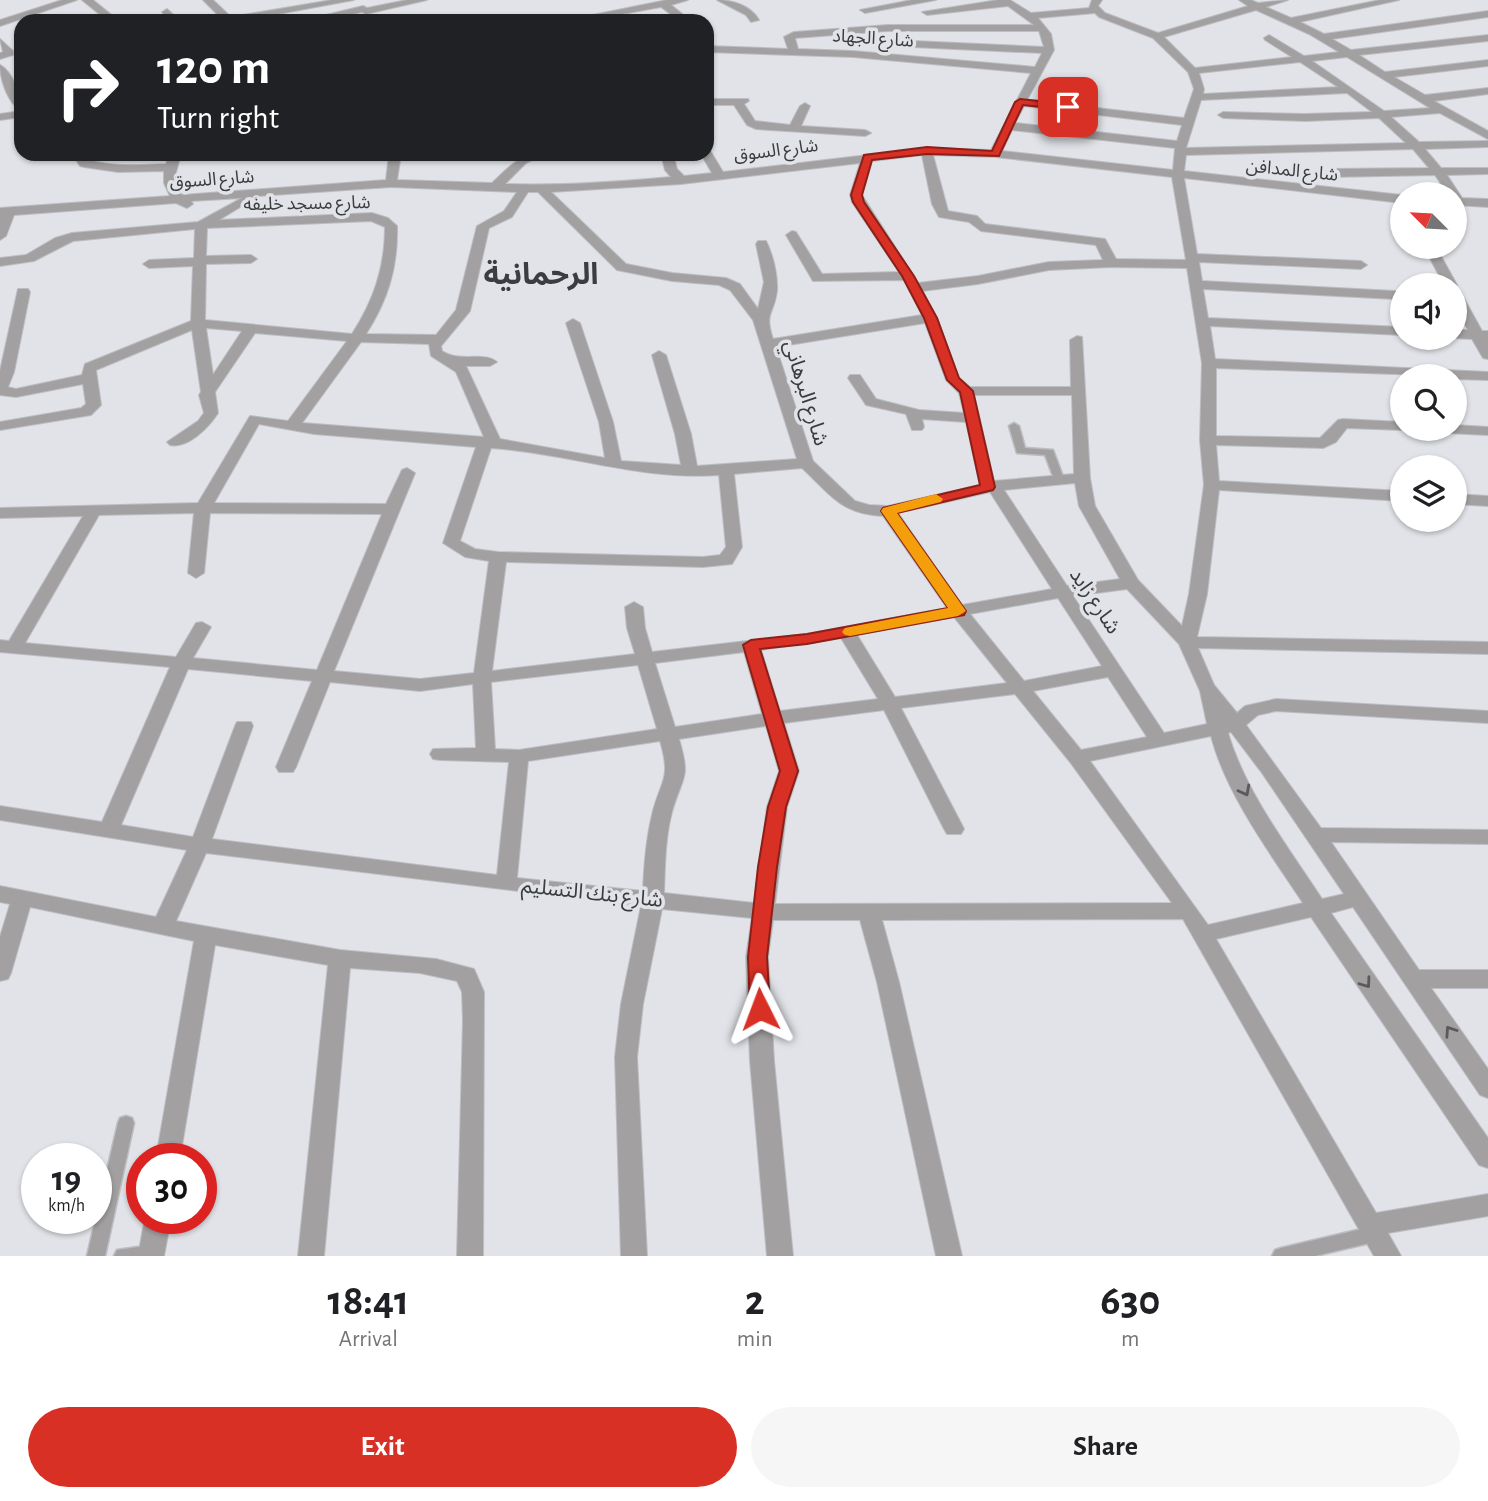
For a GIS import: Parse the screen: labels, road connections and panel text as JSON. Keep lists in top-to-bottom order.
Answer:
{
  "streets": {
    "street": [
      "شارع الجهاد",
      "شارع السوق",
      "شارع المدافن",
      "شارع مسجد خليفه",
      "شارع البرهاني",
      "شارع زايد",
      "شارع بنك التسليم"
    ]
  },
  "crossings": [
    ["شارع السوق", "شارع المدافن"],
    ["شارع السوق", "شارع البرهاني"],
    ["شارع السوق", "شارع زايد"]
  ],
  "districts": ["الرحمانية"],
  "north": "top left",
  "page": {
    "turn": ["120 m", "Turn right"],
    "speed": "19 km/h",
    "limit": "30",
    "eta": [
      "18:41",
      "Arrival",
      "2",
      "min",
      "630",
      "m"
    ],
    "buttons": ["Exit", "Share"]
  }
}
